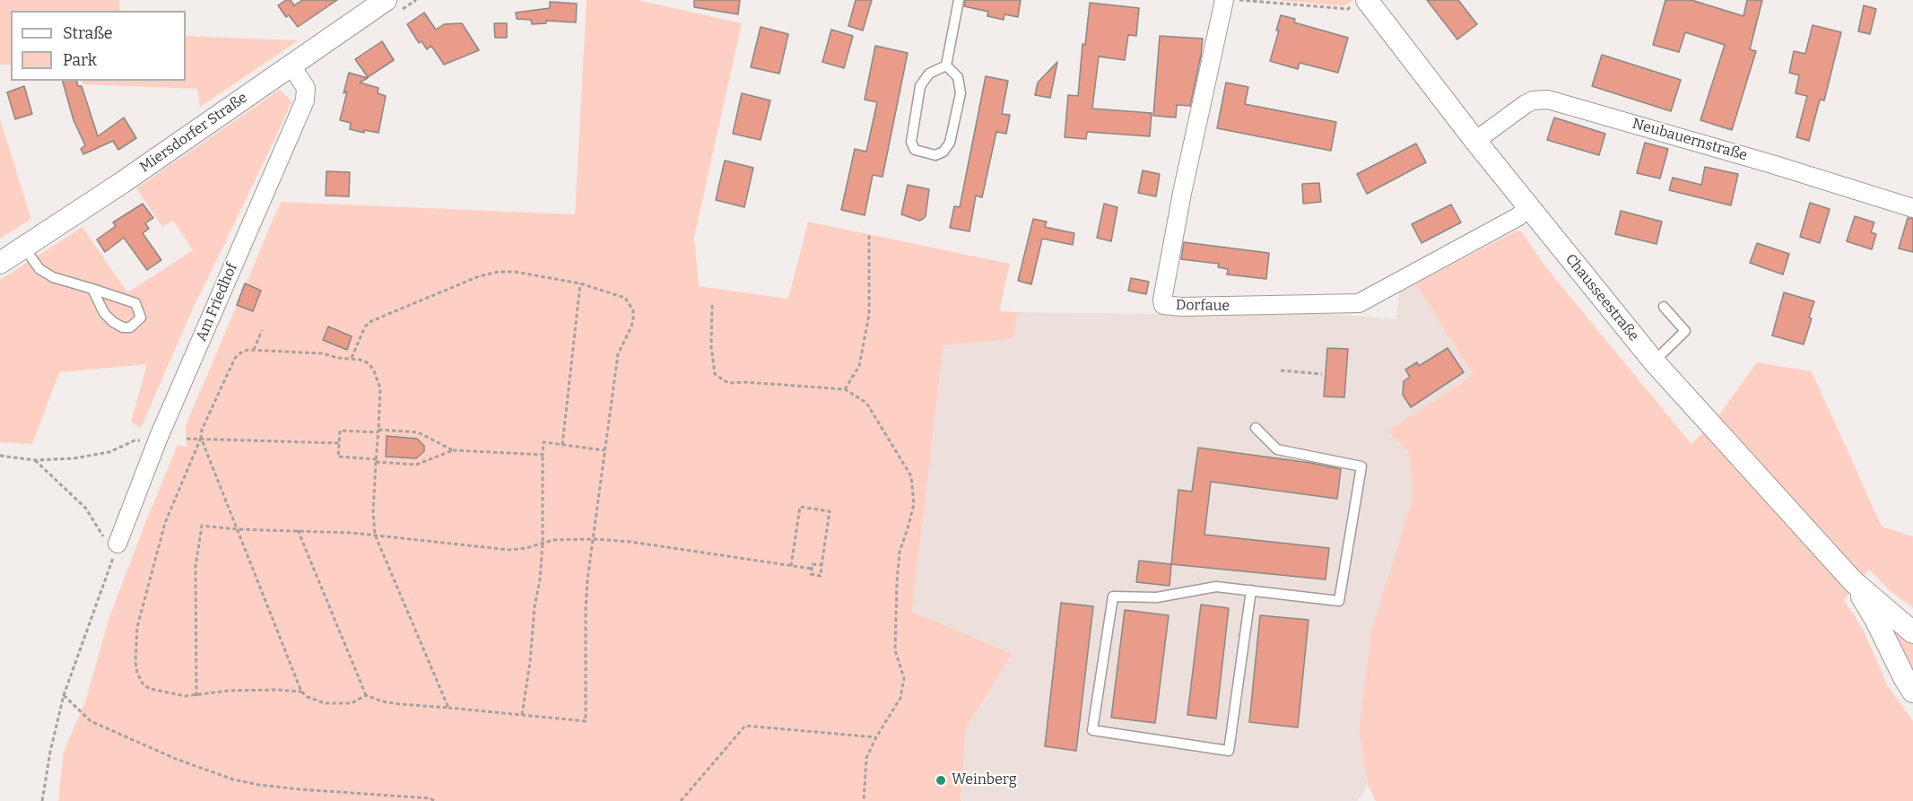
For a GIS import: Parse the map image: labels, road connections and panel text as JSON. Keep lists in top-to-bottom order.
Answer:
{
  "streets": {
    "street": [
      "Miersdorfer Straße",
      "Neubauernstraße",
      "Chausseestraße",
      "Am Friedhof",
      "Dorfaue"
    ]
  },
  "crossings": [
    ["Miersdorfer Straße", "Am Friedhof"],
    ["Neubauernstraße", "Chausseestraße"],
    ["Chausseestraße", "Dorfaue"]
  ],
  "places": ["Weinberg"],
  "legend": ["Straße", "Park"]
}
